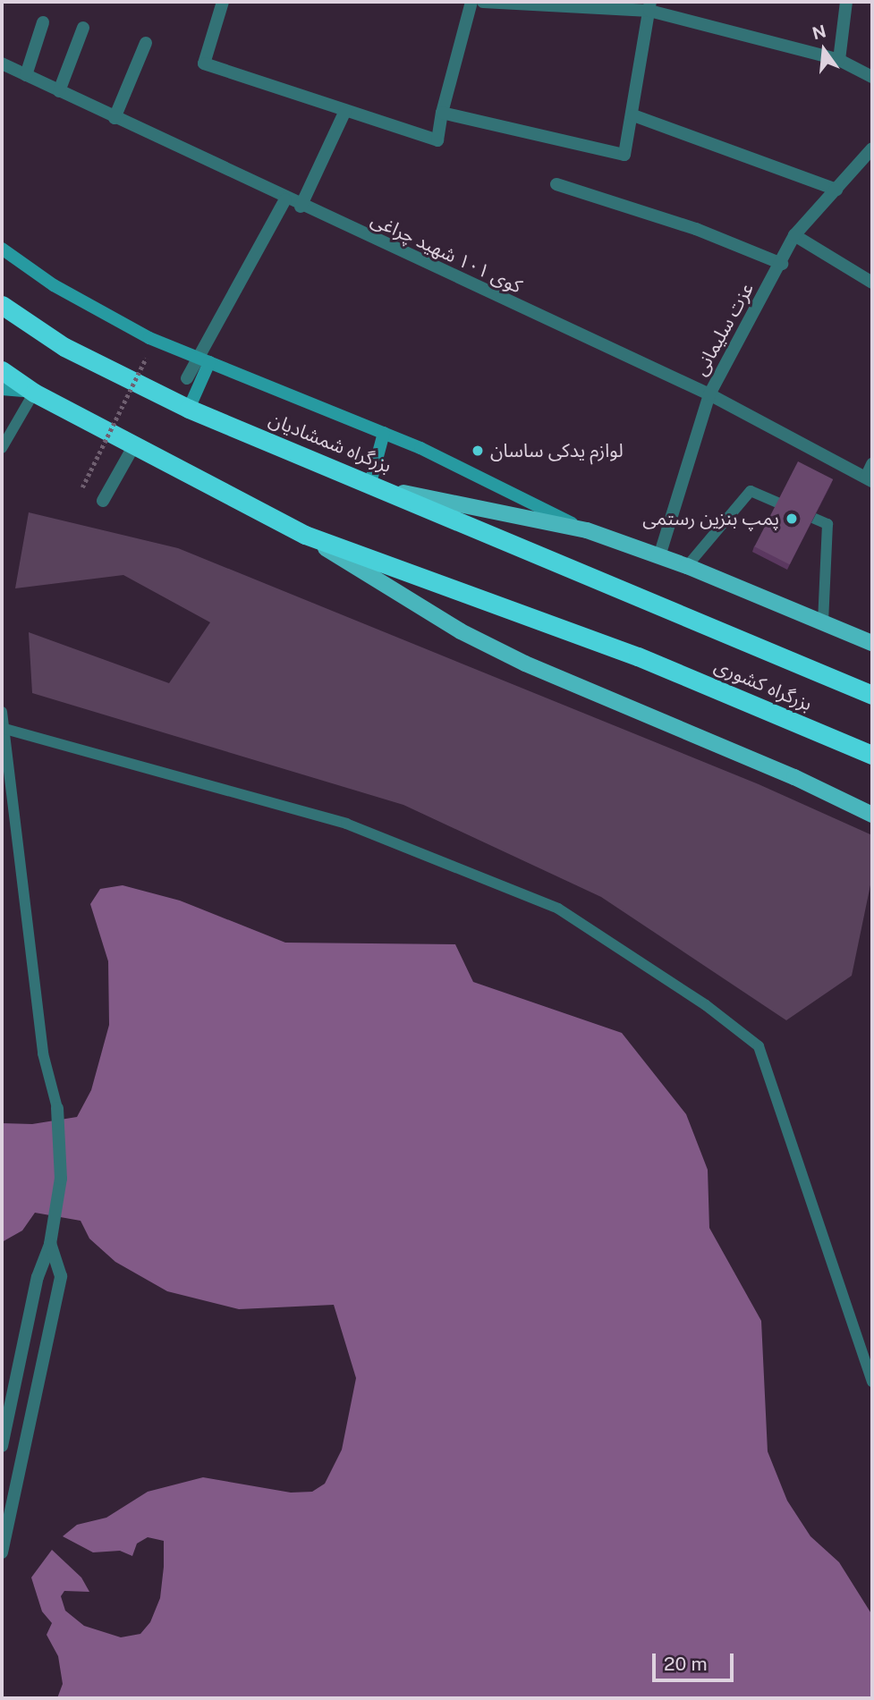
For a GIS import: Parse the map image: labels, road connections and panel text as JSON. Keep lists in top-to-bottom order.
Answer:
{
  "streets": {
    "highway": ["بزرگراه شمشادیان", "بزرگراه کشوری"],
    "street": ["کوی ۱۰۱ شهید چراغی", "عزت سلیمانی"]
  },
  "crossings": [
    ["کوی ۱۰۱ شهید چراغی", "عزت سلیمانی"],
    ["بزرگراه شمشادیان", "بزرگراه کشوری"]
  ],
  "places": ["لوازم یدکی ساسان", "پمپ بنزین رستمی"],
  "scale_bar": "20 m",
  "north": "top"
}
